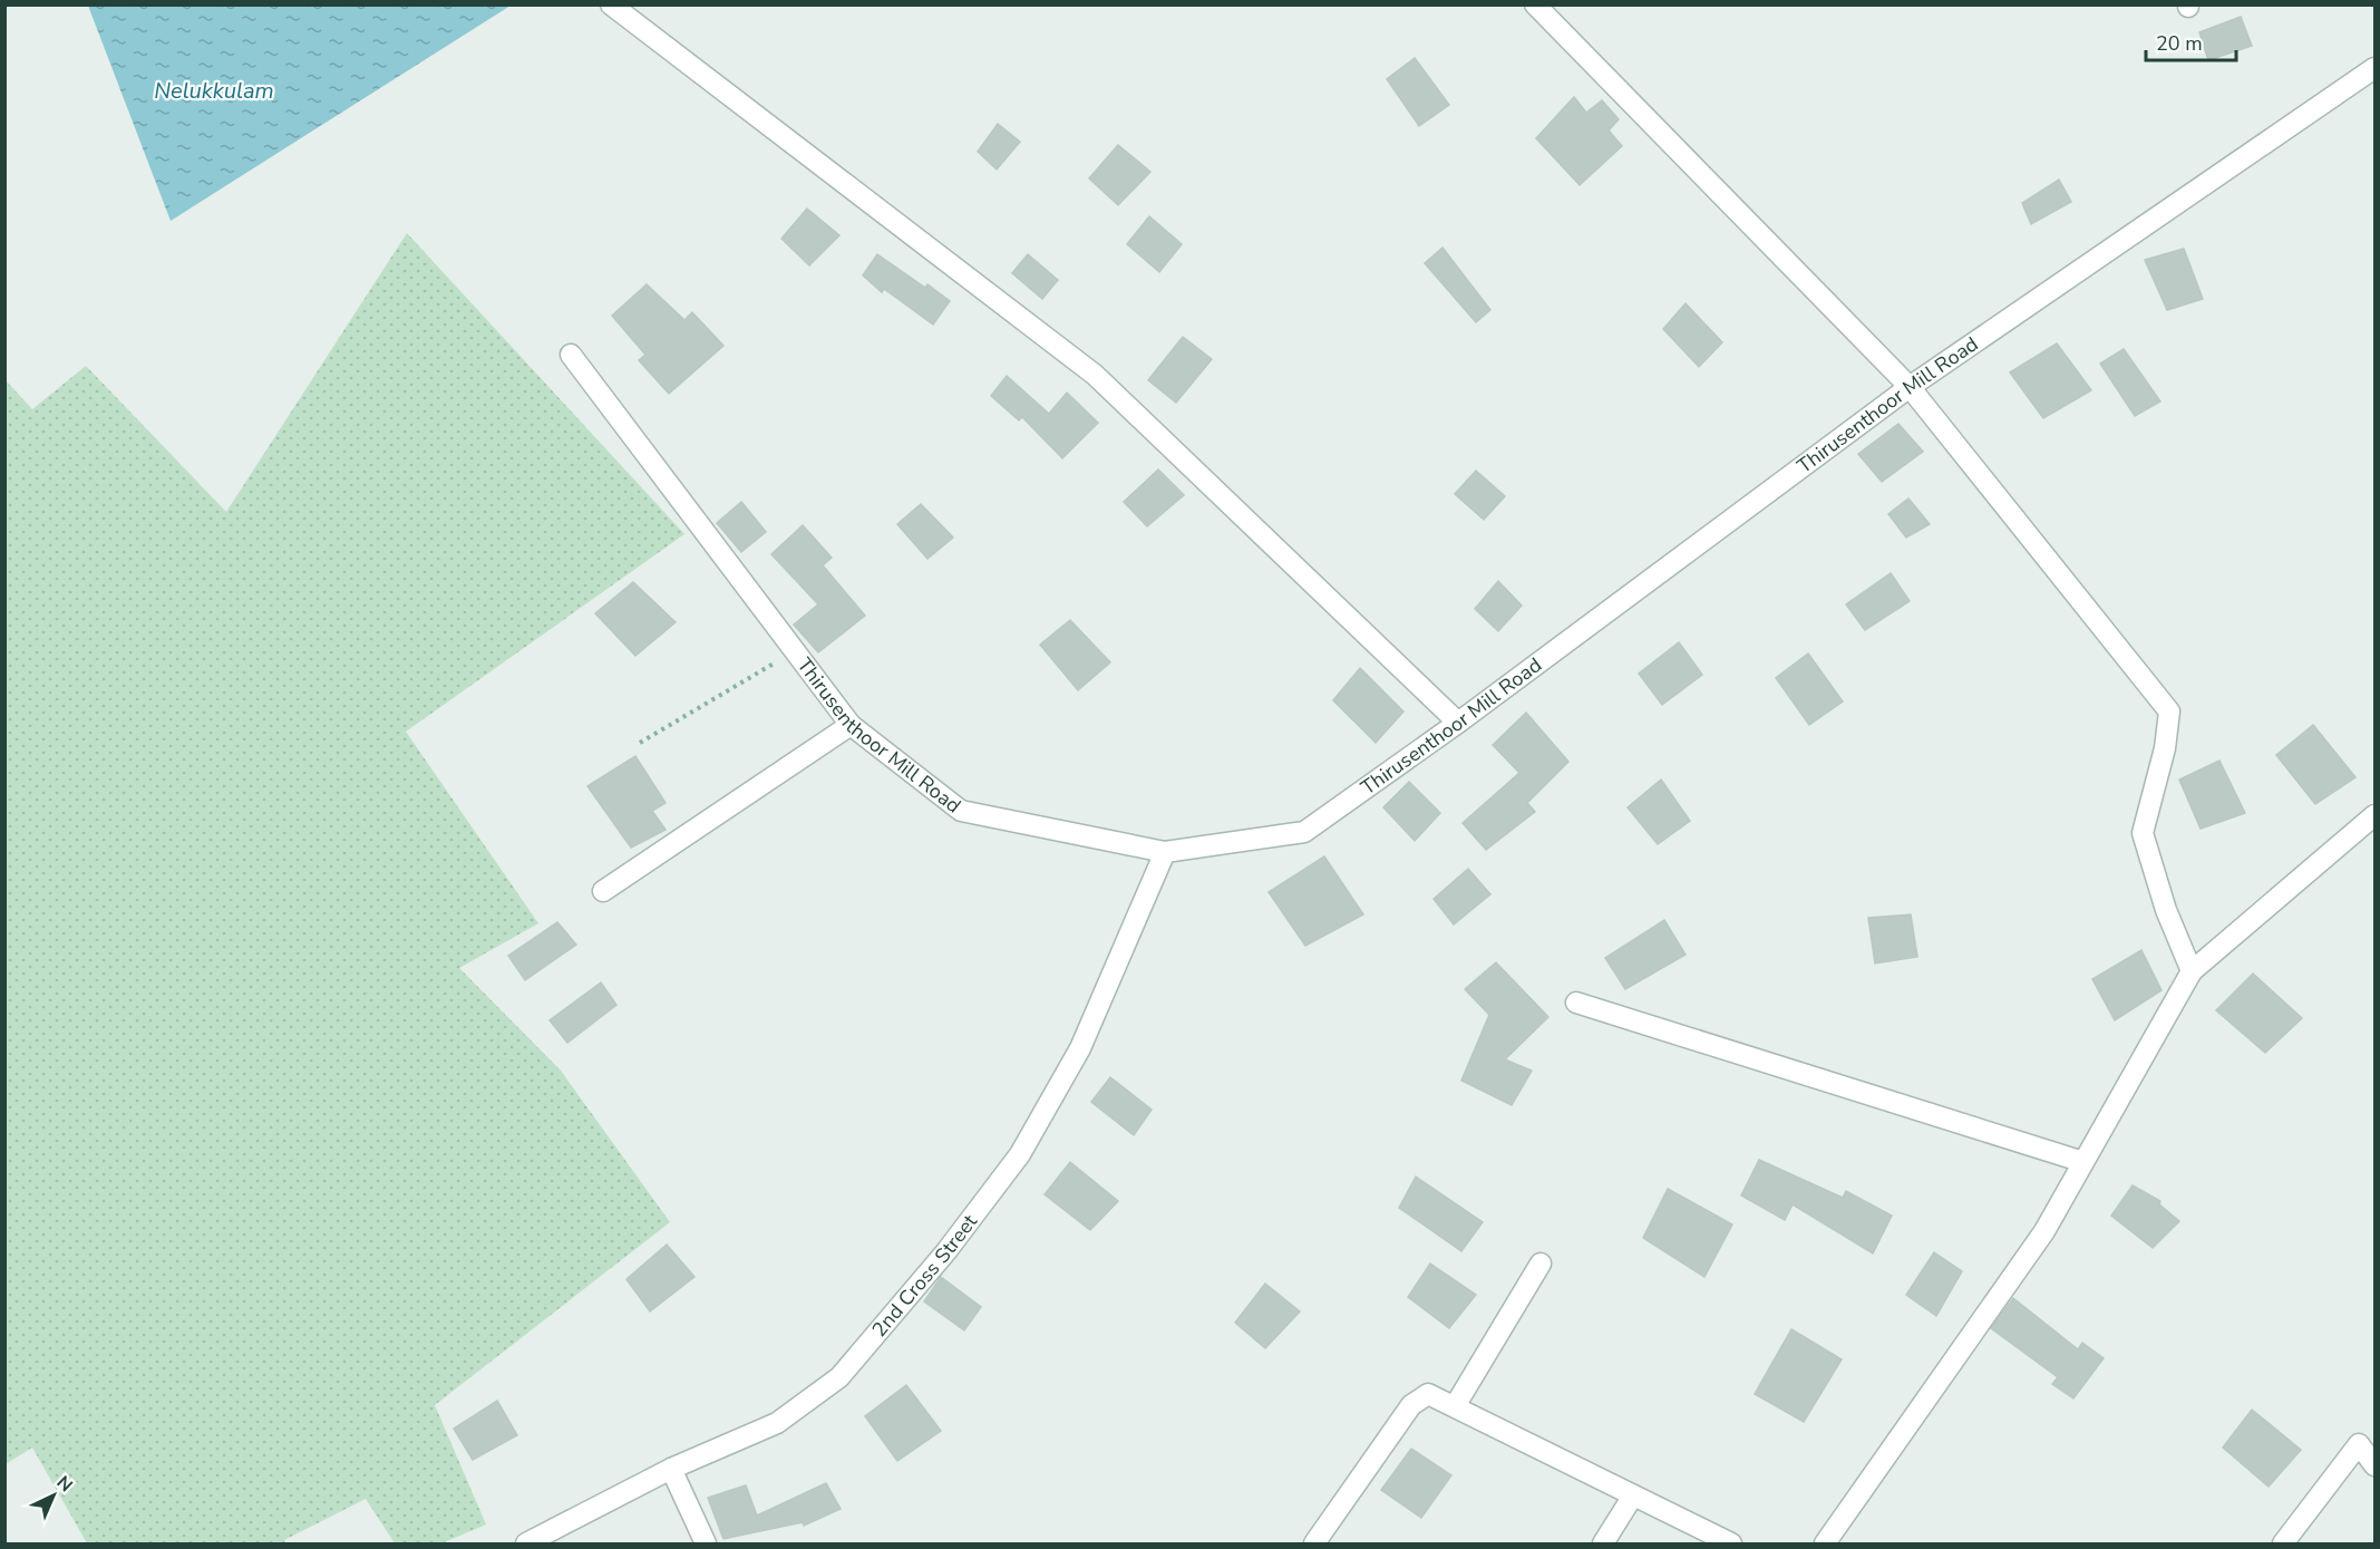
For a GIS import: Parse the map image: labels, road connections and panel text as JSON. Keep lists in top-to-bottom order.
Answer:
{
  "streets": {
    "street": ["Thirusenthoor Mill Road", "2nd Cross Street"]
  },
  "crossings": [
    ["Thirusenthoor Mill Road", "2nd Cross Street"]
  ],
  "water": ["Nelukkulam"],
  "scale_bar": "20 m",
  "north": "top right"
}
